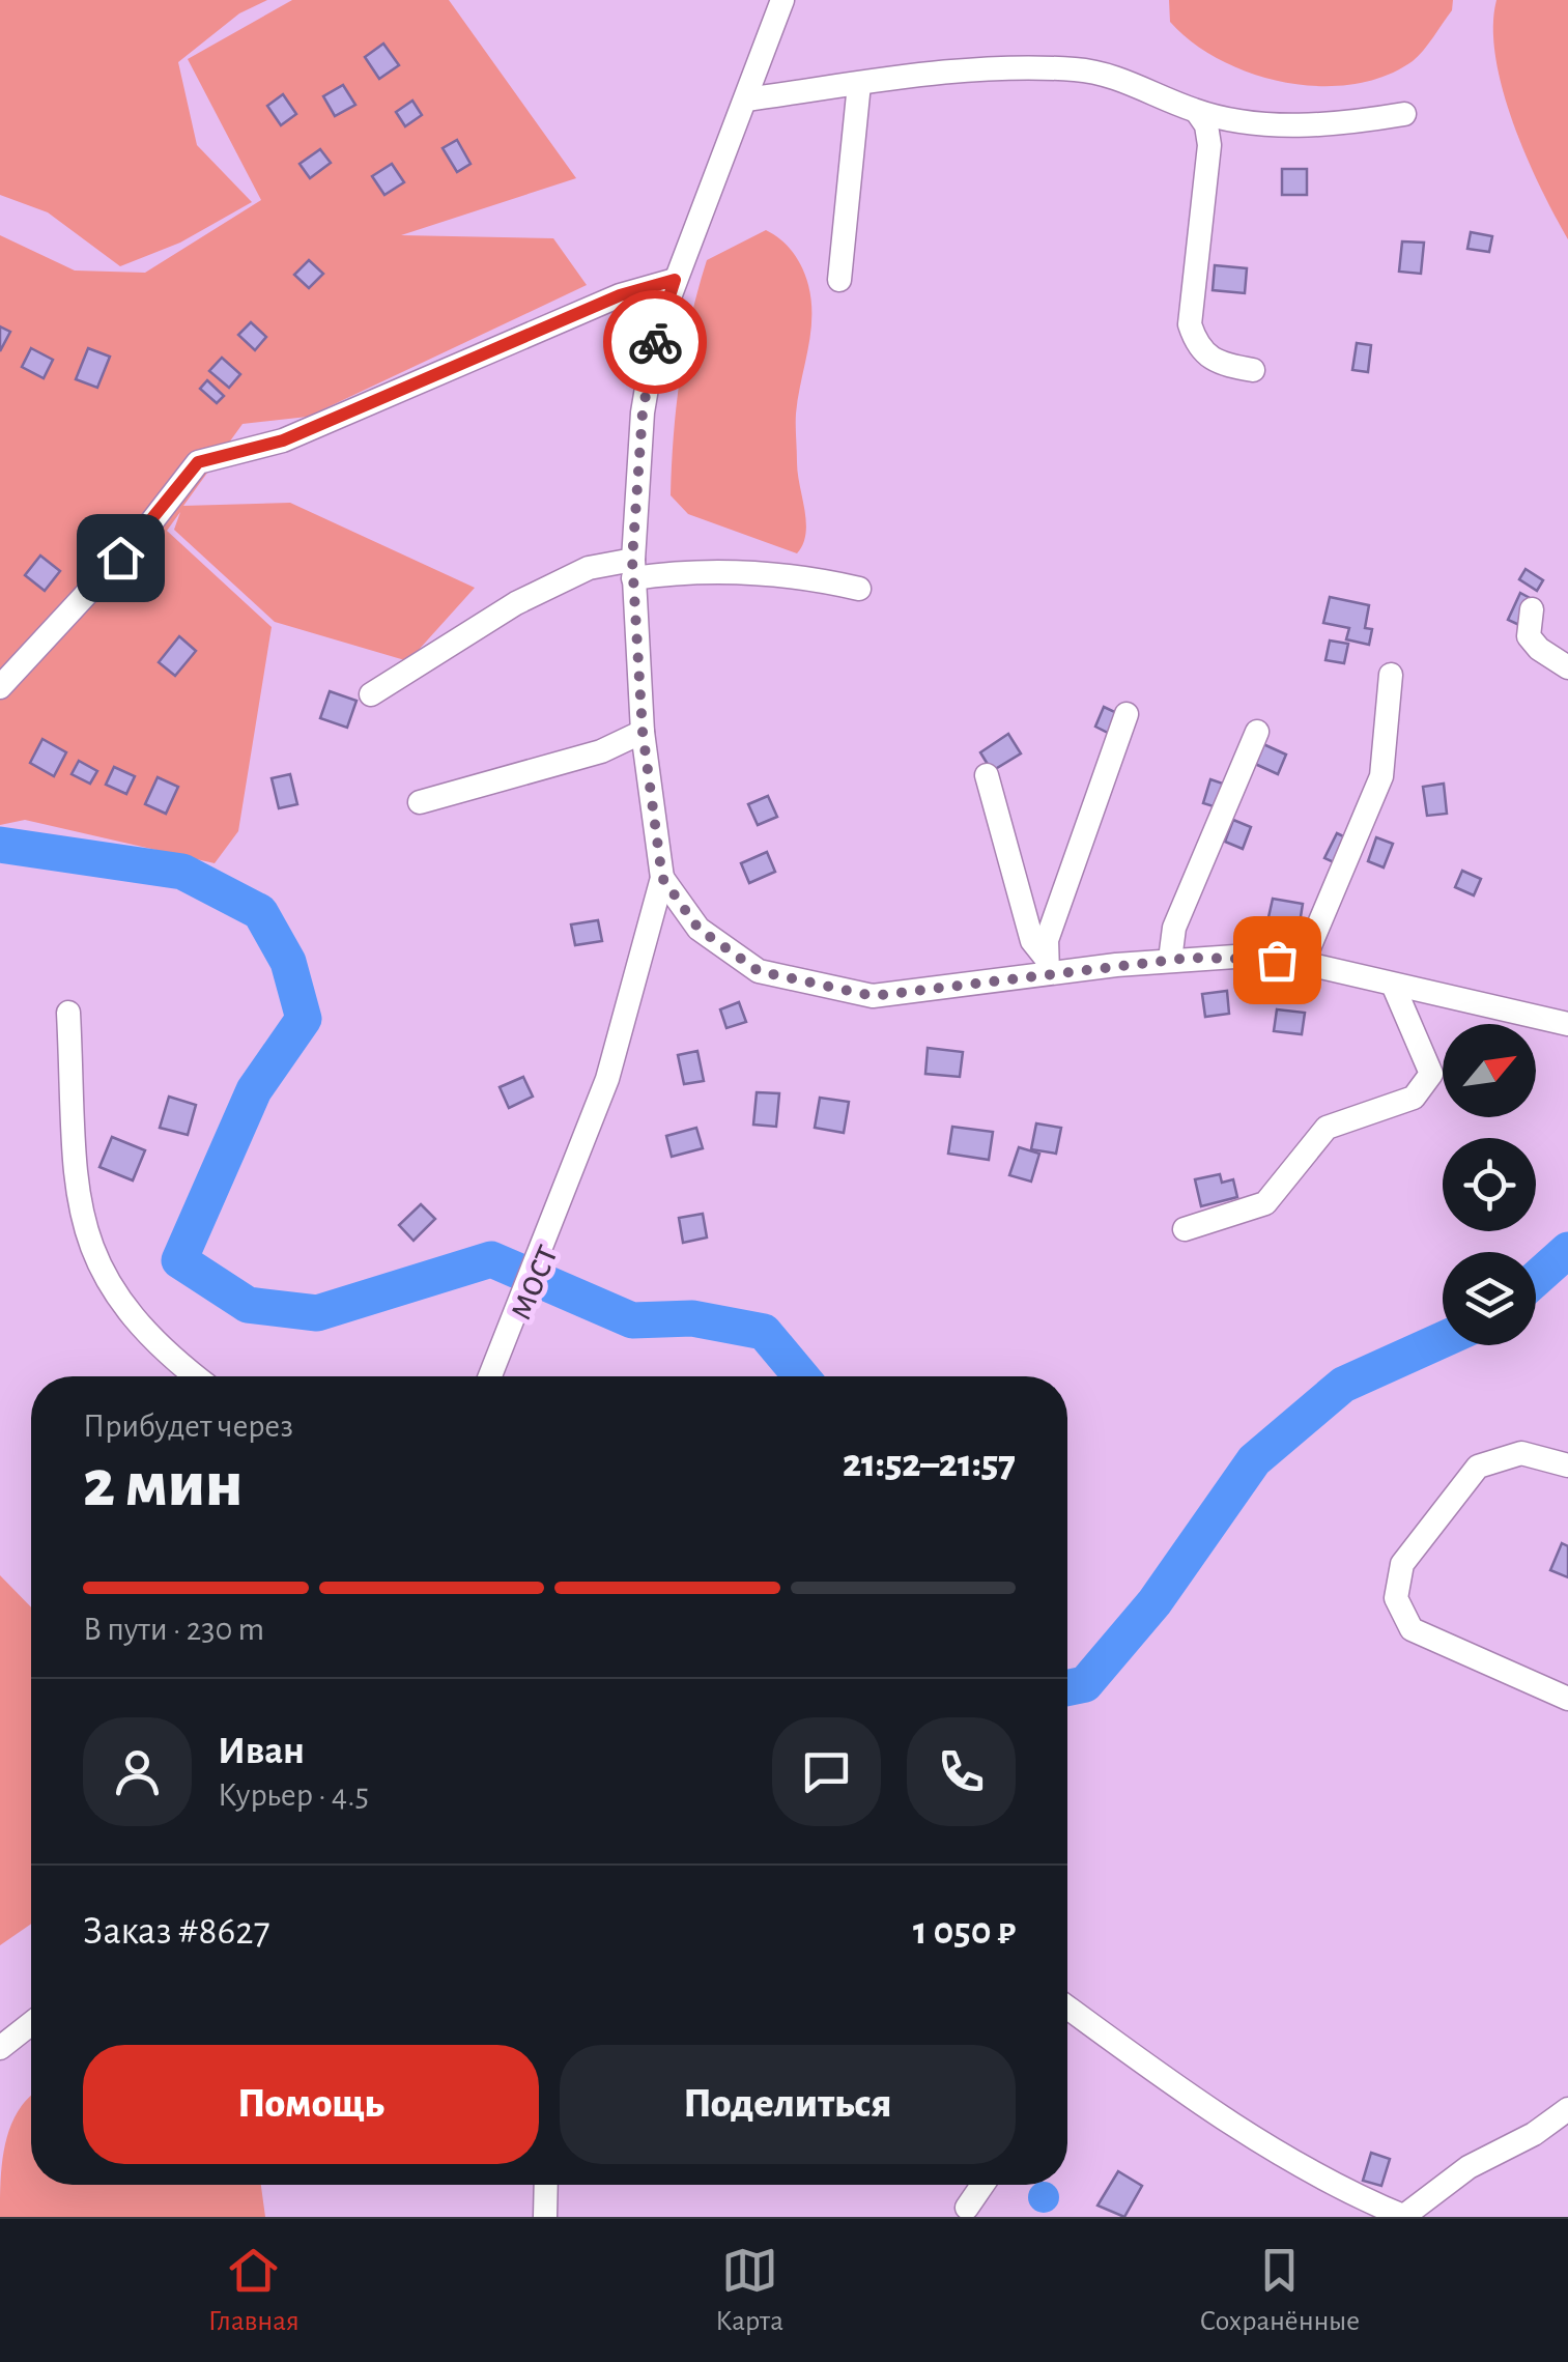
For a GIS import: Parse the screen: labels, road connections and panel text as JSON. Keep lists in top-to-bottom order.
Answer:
{
  "streets": {
    "street": ["мост"]
  },
  "north": "top right",
  "page": {
    "heading": ["2 мин", "Прибудет через", "21:52–21:57"],
    "panel": [
      "Иван",
      "Курьер · 4.5",
      "Заказ #8627",
      "1 050 ₽"
    ],
    "bar": "В пути · 230 m",
    "buttons": ["Помощь", "Поделиться"],
    "tabs": ["Главная", "Карта", "Сохранённые"]
  }
}
